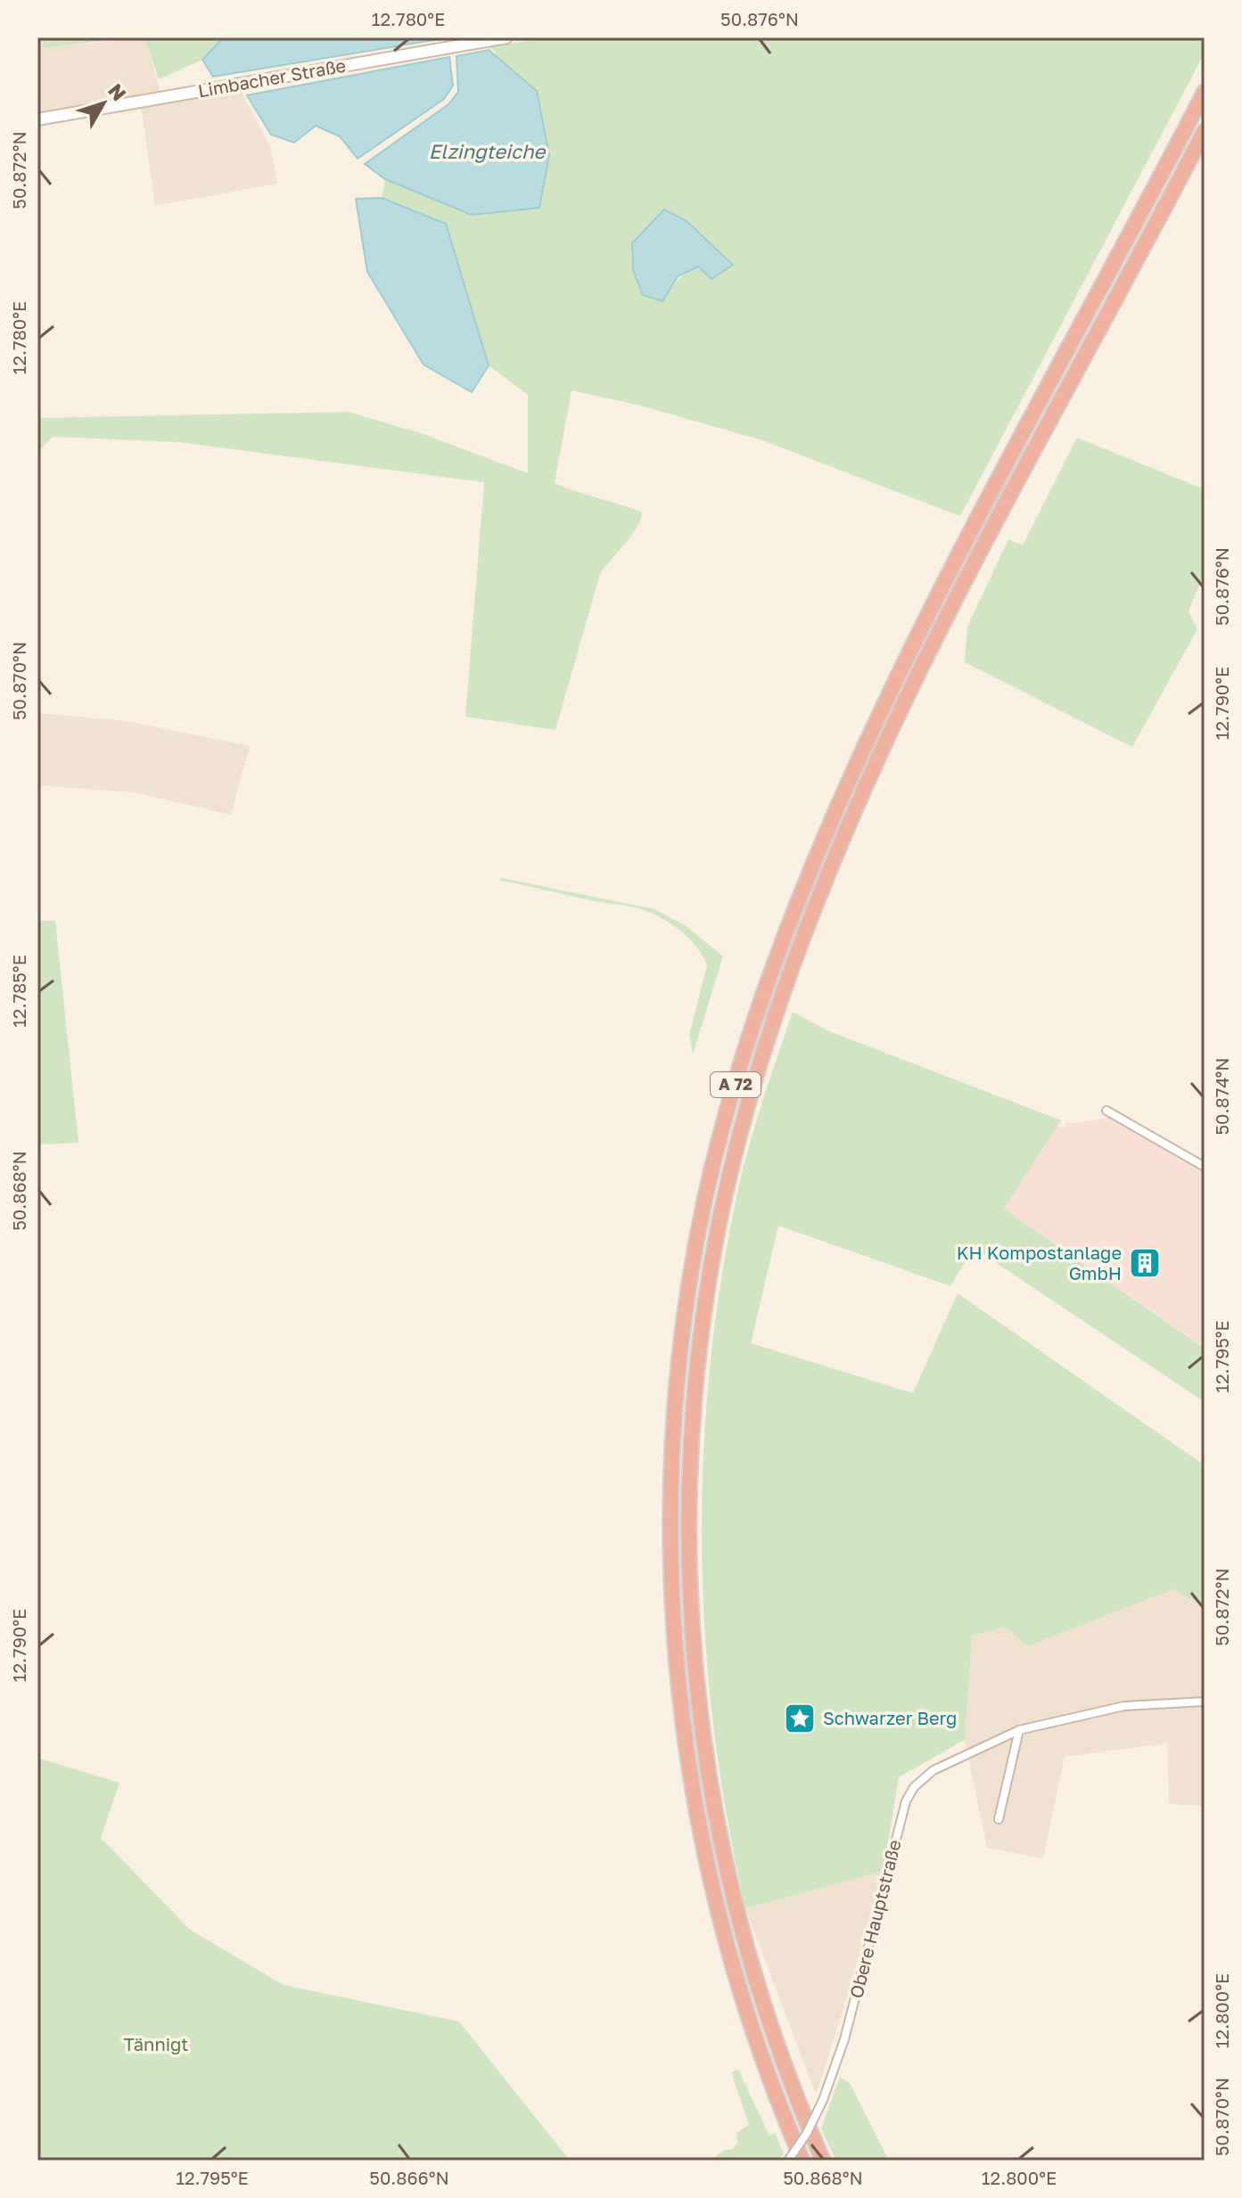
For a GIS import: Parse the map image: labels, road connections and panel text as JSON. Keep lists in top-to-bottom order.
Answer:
{
  "streets": {
    "highway": ["A 72"],
    "main road": ["Limbacher Straße"],
    "street": ["Obere Hauptstraße"]
  },
  "water": ["Elzingteiche"],
  "parks": ["Tännigt"],
  "places": {
    "building": ["KH Kompostanlage GmbH"],
    "place": ["Schwarzer Berg"]
  },
  "north": "top right",
  "coordinates": [
    "12.780°E",
    "50.876°N",
    "50.872°N",
    "50.870°N",
    "12.790°E",
    "12.785°E",
    "50.874°N",
    "50.868°N",
    "12.795°E",
    "12.800°E",
    "50.866°N"
  ]
}
